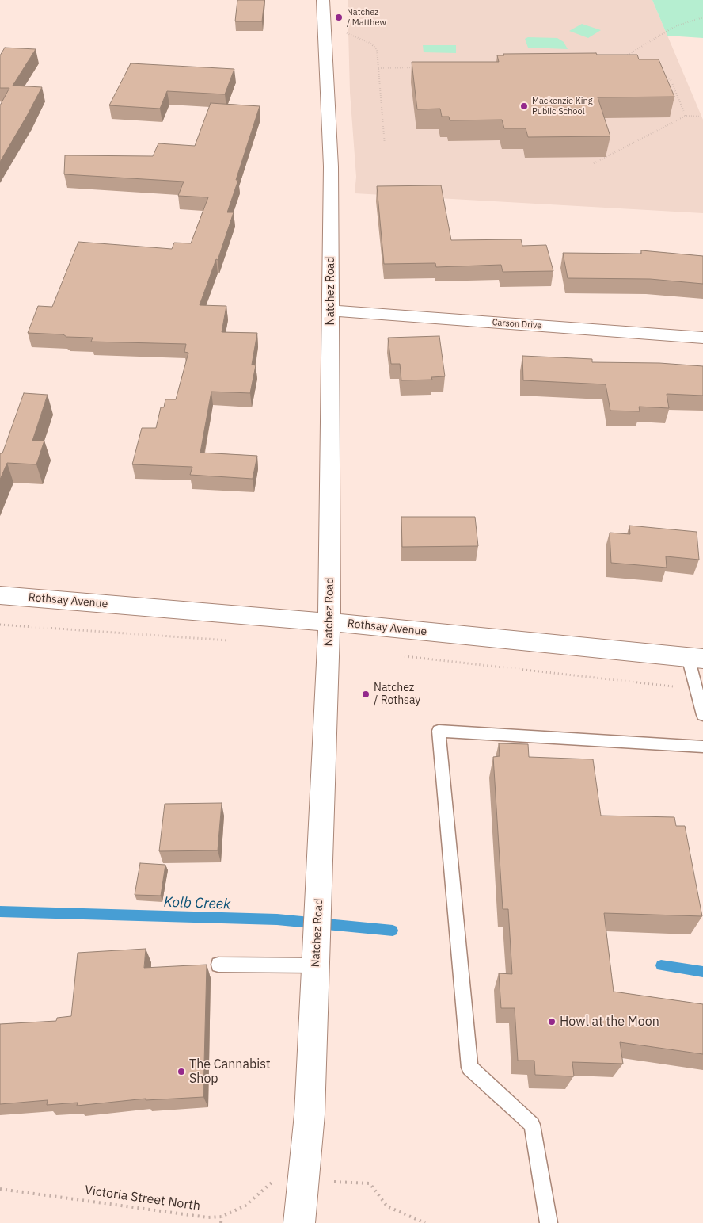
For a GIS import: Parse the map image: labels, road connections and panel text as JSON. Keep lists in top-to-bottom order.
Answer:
{
  "streets": {
    "street": ["Natchez Road", "Carson Drive", "Rothsay Avenue"],
    "path": ["Victoria Street North"]
  },
  "crossings": [
    ["Natchez Road", "Carson Drive"],
    ["Natchez Road", "Rothsay Avenue"]
  ],
  "water": ["Kolb Creek"],
  "places": [
    "Natchez / Matthew",
    "Mackenzie King Public School",
    "Natchez / Rothsay",
    "Howl at the Moon",
    "The Cannabist Shop"
  ]
}
